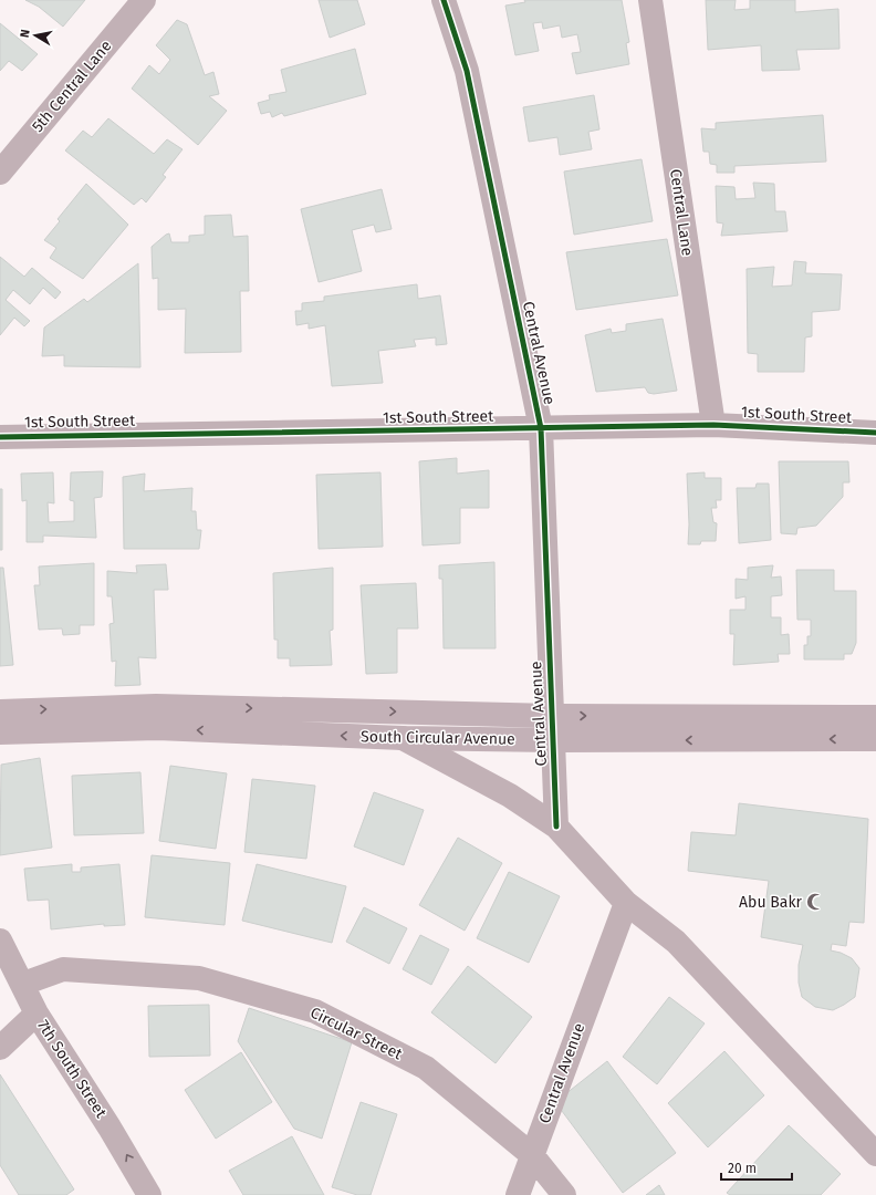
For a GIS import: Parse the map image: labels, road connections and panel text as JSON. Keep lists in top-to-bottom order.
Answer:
{
  "streets": {
    "main road": ["South Circular Avenue"],
    "street": [
      "5th Central Lane",
      "Central Lane",
      "Central Avenue",
      "1st South Street",
      "Circular Street",
      "7th South Street"
    ]
  },
  "crossings": [
    ["Central Lane", "1st South Street"],
    ["Central Avenue", "1st South Street"],
    ["Central Avenue", "South Circular Avenue"],
    ["Central Avenue", "Circular Street"],
    ["Circular Street", "7th South Street"]
  ],
  "one_way": ["7th South Street"],
  "places": {
    "mosque": ["Abu Bakr"]
  },
  "scale_bar": "20 m",
  "north": "left"
}
